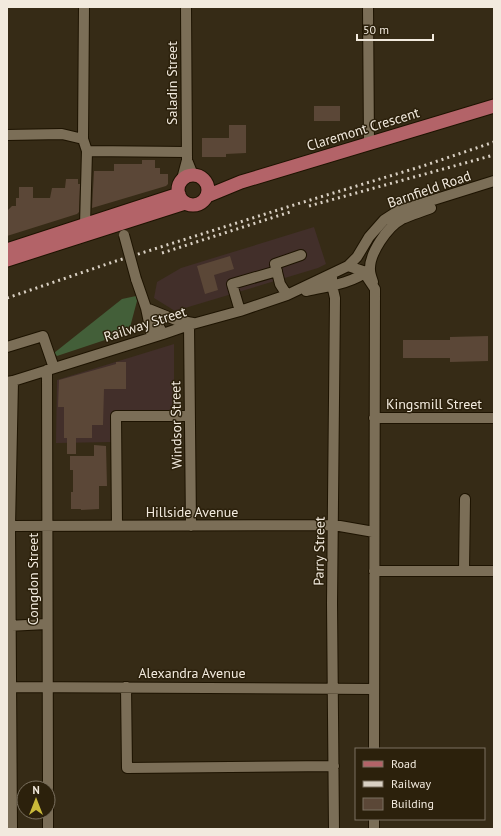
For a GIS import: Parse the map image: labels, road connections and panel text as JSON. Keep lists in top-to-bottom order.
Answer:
{
  "streets": {
    "main road": ["Claremont Crescent"],
    "street": [
      "Saladin Street",
      "Barnfield Road",
      "Railway Street",
      "Kingsmill Street",
      "Windsor Street",
      "Hillside Avenue",
      "Parry Street",
      "Congdon Street",
      "Alexandra Avenue"
    ]
  },
  "crossings": [
    ["Saladin Street", "Claremont Crescent"],
    ["Barnfield Road", "Railway Street"],
    ["Railway Street", "Windsor Street"],
    ["Railway Street", "Parry Street"],
    ["Railway Street", "Congdon Street"],
    ["Windsor Street", "Hillside Avenue"],
    ["Hillside Avenue", "Parry Street"],
    ["Hillside Avenue", "Congdon Street"],
    ["Parry Street", "Alexandra Avenue"],
    ["Congdon Street", "Alexandra Avenue"]
  ],
  "legend": ["Road", "Railway", "Building"],
  "scale_bar": "50 m",
  "north": "top"
}
